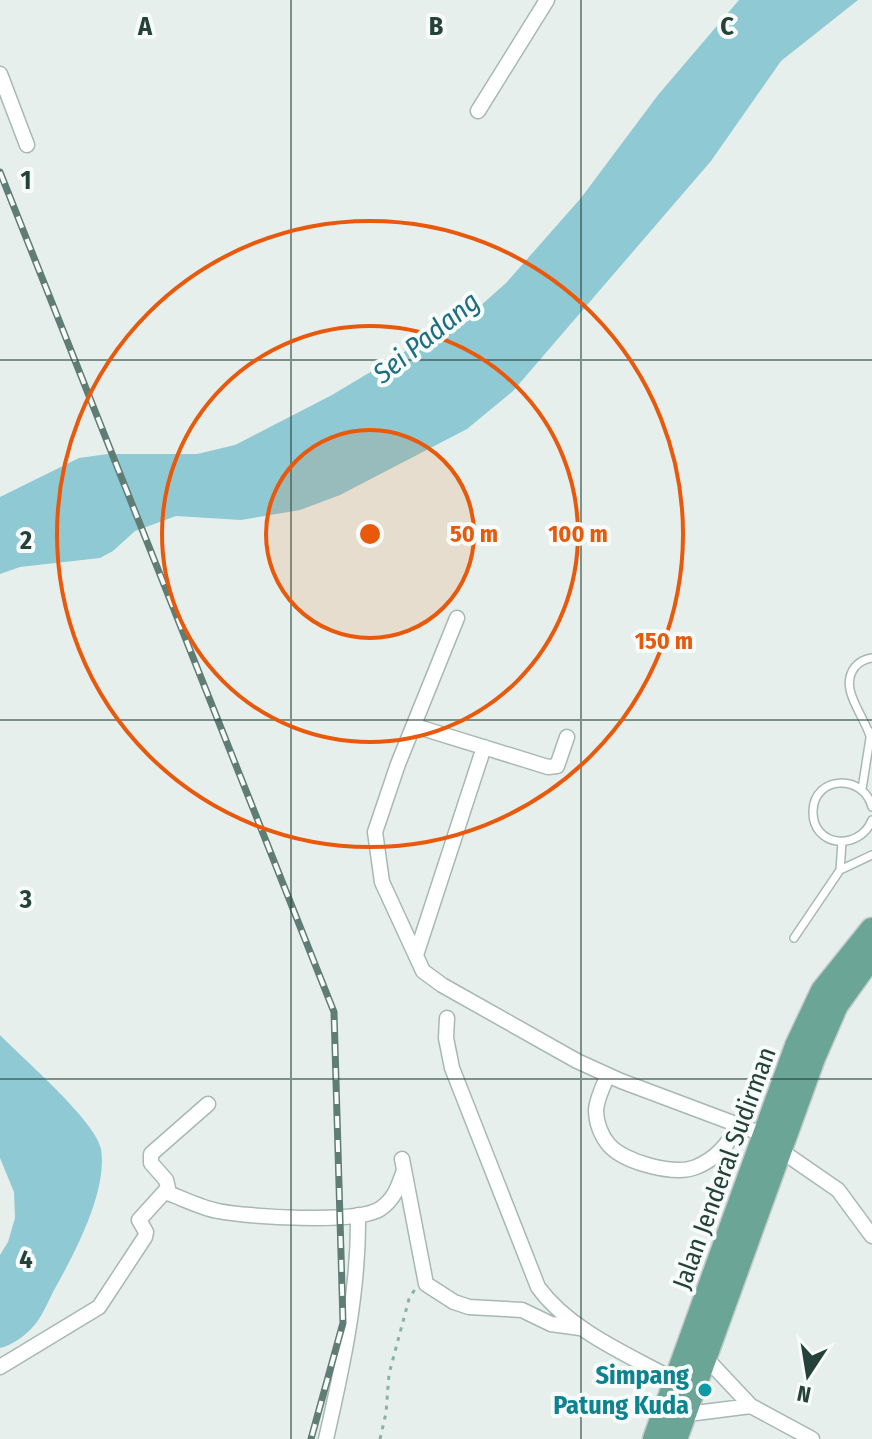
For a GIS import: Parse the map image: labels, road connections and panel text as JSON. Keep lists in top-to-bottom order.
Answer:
{
  "streets": {
    "main road": ["Jalan Jenderal Sudirman"]
  },
  "water": ["Sei Padang"],
  "places": ["Simpang Patung Kuda"],
  "north": "bottom",
  "grid": {
    "columns": ["A", "B", "C"],
    "rows": [
      "1",
      "2",
      "3",
      "4"
    ]
  },
  "rings": ["50 m", "100 m", "150 m"]
}
